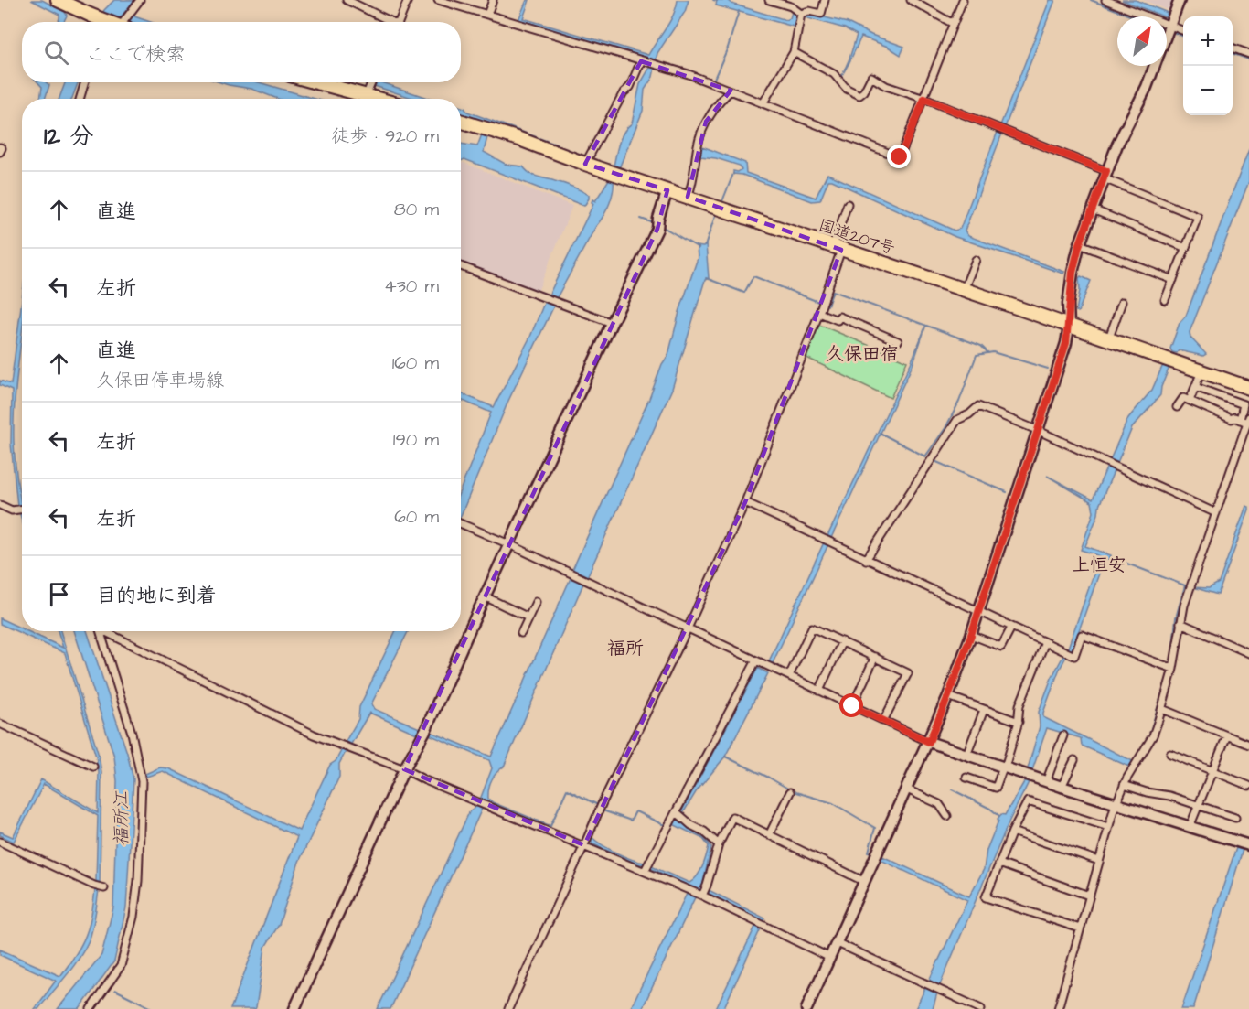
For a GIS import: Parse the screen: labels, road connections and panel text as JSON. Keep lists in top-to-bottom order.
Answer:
{
  "streets": {
    "highway": ["国道207号"]
  },
  "districts": ["久保田宿", "上恒安", "福所"],
  "water": ["福所江"],
  "north": "top right",
  "page": {
    "map_buttons": ["+", "−"],
    "search": "ここで検索",
    "heading": ["12 分", "徒歩 · 920 m"],
    "list": [
      ["直進", "80 m"],
      ["左折", "430 m"],
      ["直進", "久保田停車場線", "160 m"],
      ["左折", "190 m"],
      ["左折", "60 m"],
      "目的地に到着"
    ]
  }
}
